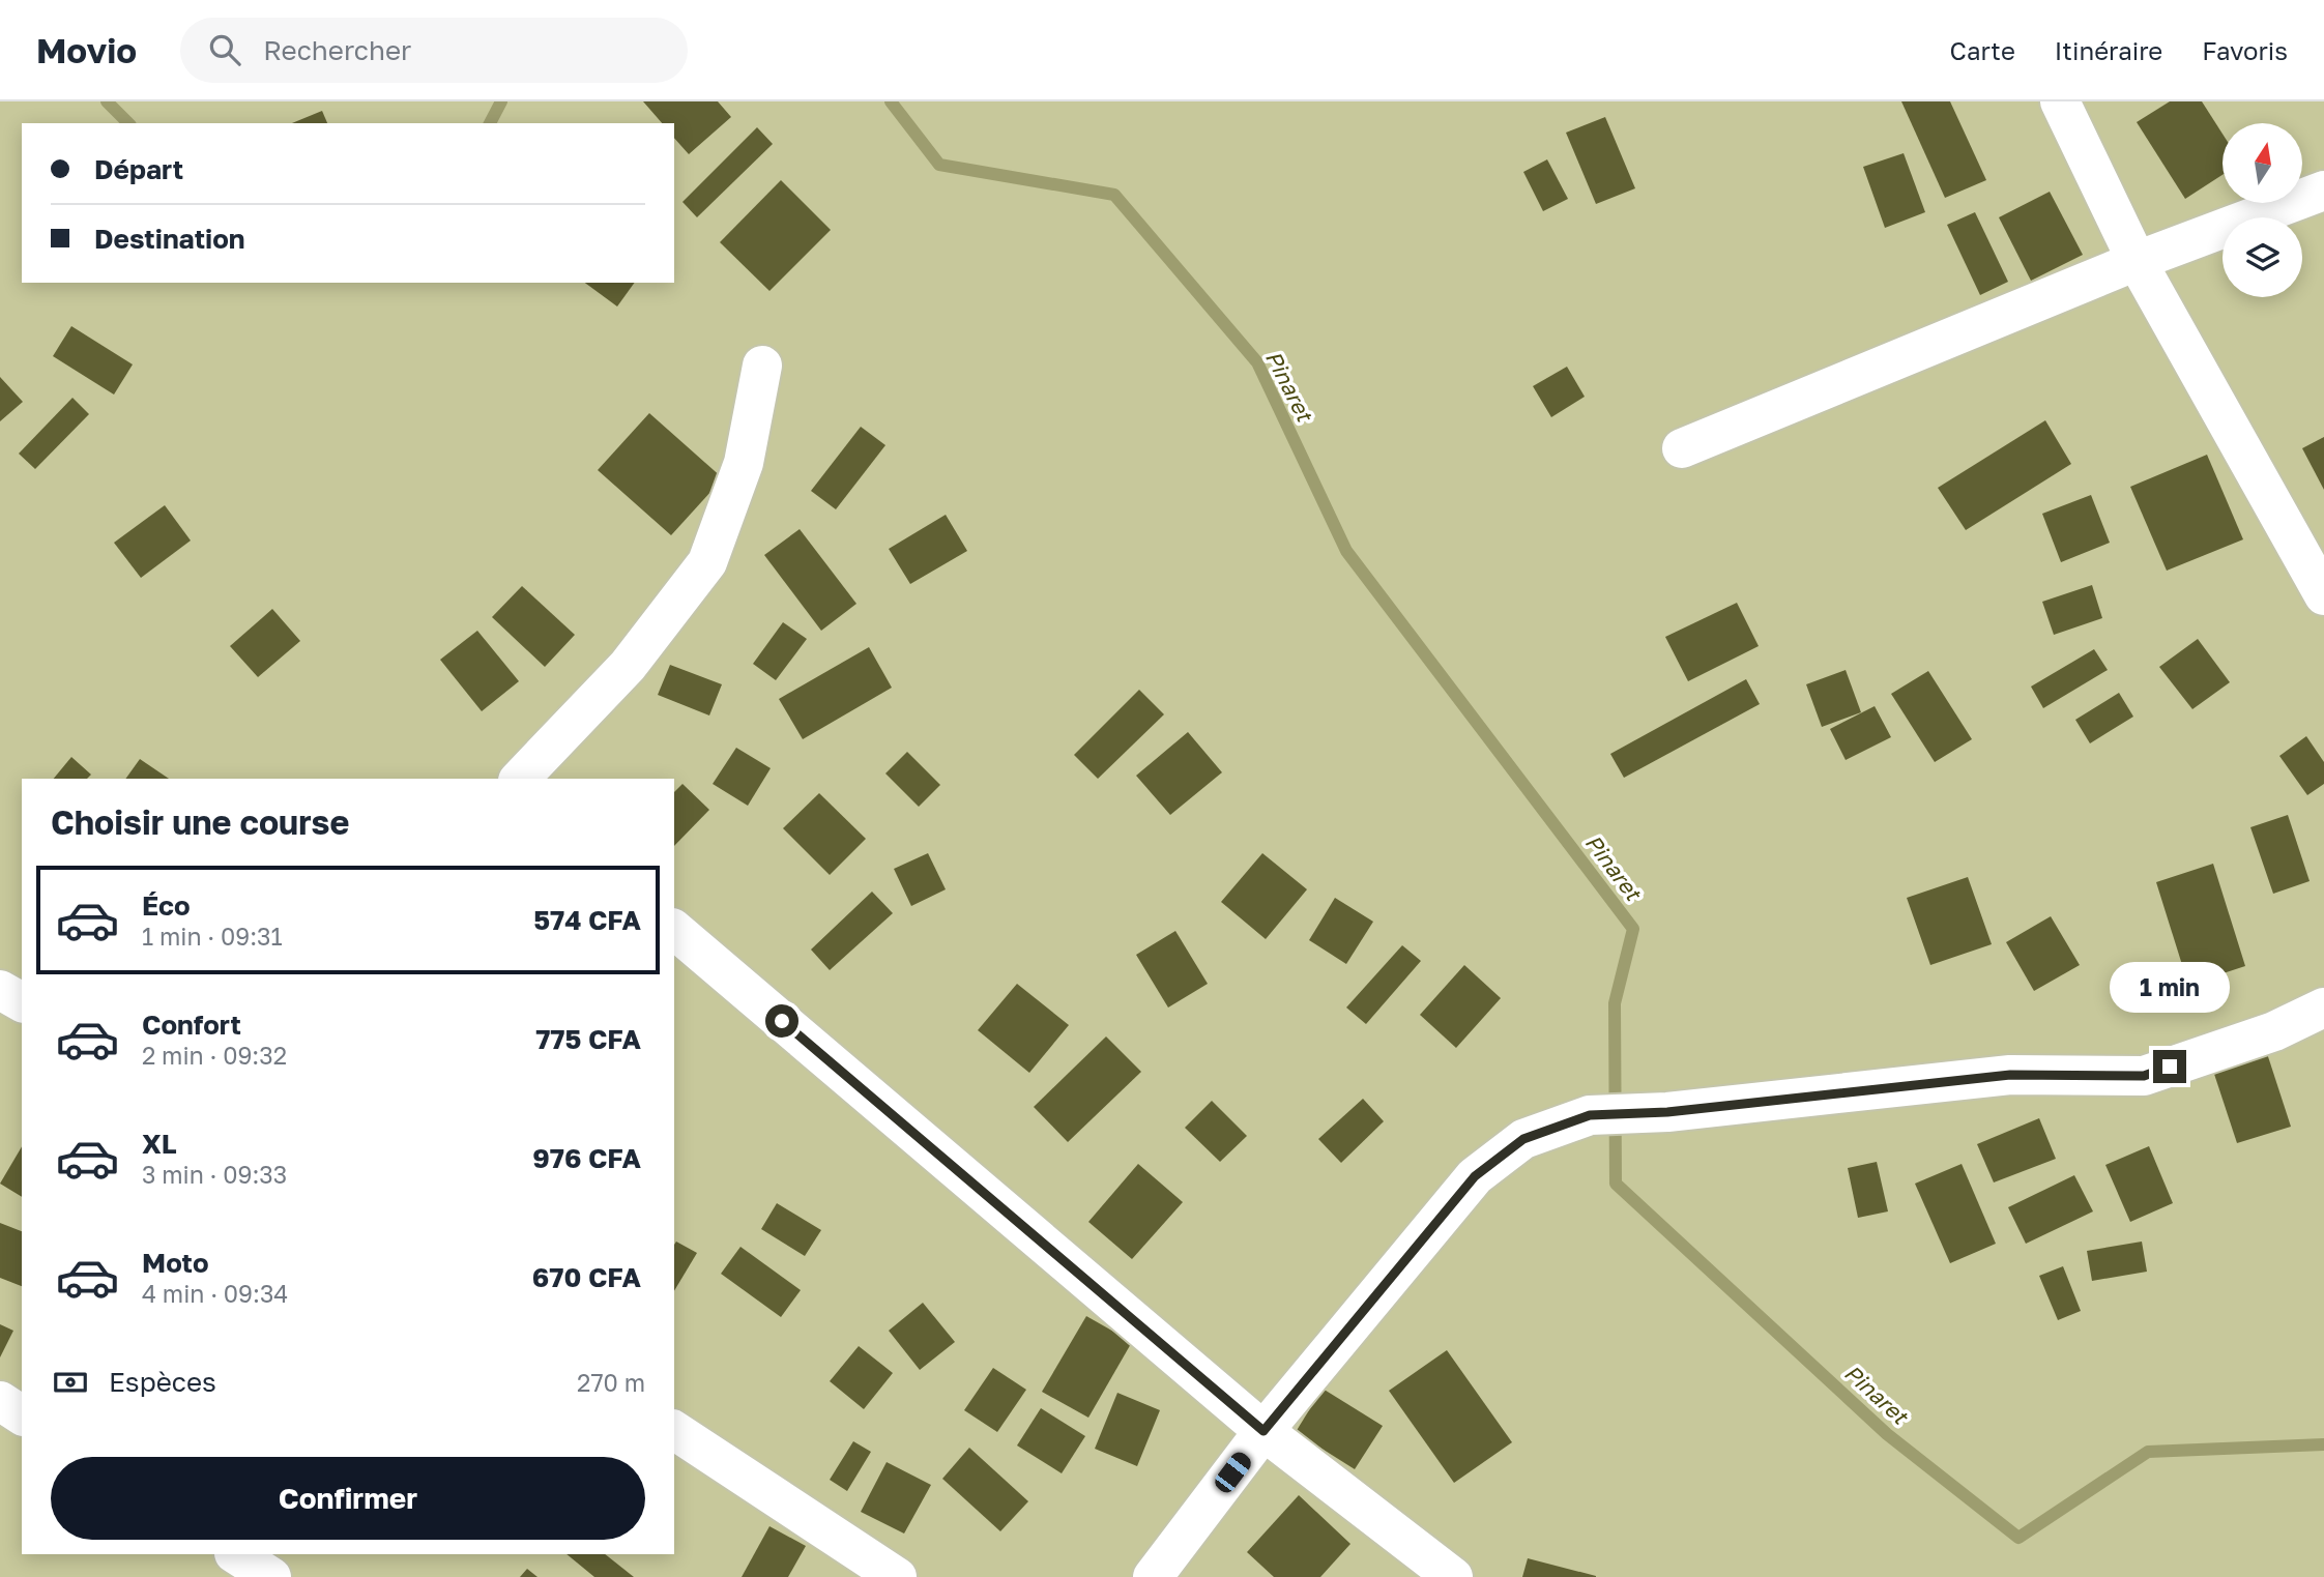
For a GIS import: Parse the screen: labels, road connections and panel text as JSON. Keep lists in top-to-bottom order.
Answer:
{
  "water": ["Pinaret"],
  "north": "top",
  "page": {
    "header": "Movio",
    "search": "Rechercher",
    "nav": ["Carte", "Itinéraire", "Favoris"],
    "banner": ["Départ", "Destination"],
    "heading": "Choisir une course",
    "list": [
      {
        "name": "Éco",
        "note": "1 min · 09:31",
        "value": "574 CFA"
      },
      {
        "name": "Confort",
        "note": "2 min · 09:32",
        "value": "775 CFA"
      },
      {
        "name": "XL",
        "note": "3 min · 09:33",
        "value": "976 CFA"
      },
      {
        "name": "Moto",
        "note": "4 min · 09:34",
        "value": "670 CFA"
      }
    ],
    "bubble": "1 min",
    "pay": ["Espèces", "270 m"],
    "buttons": "Confirmer"
  }
}
